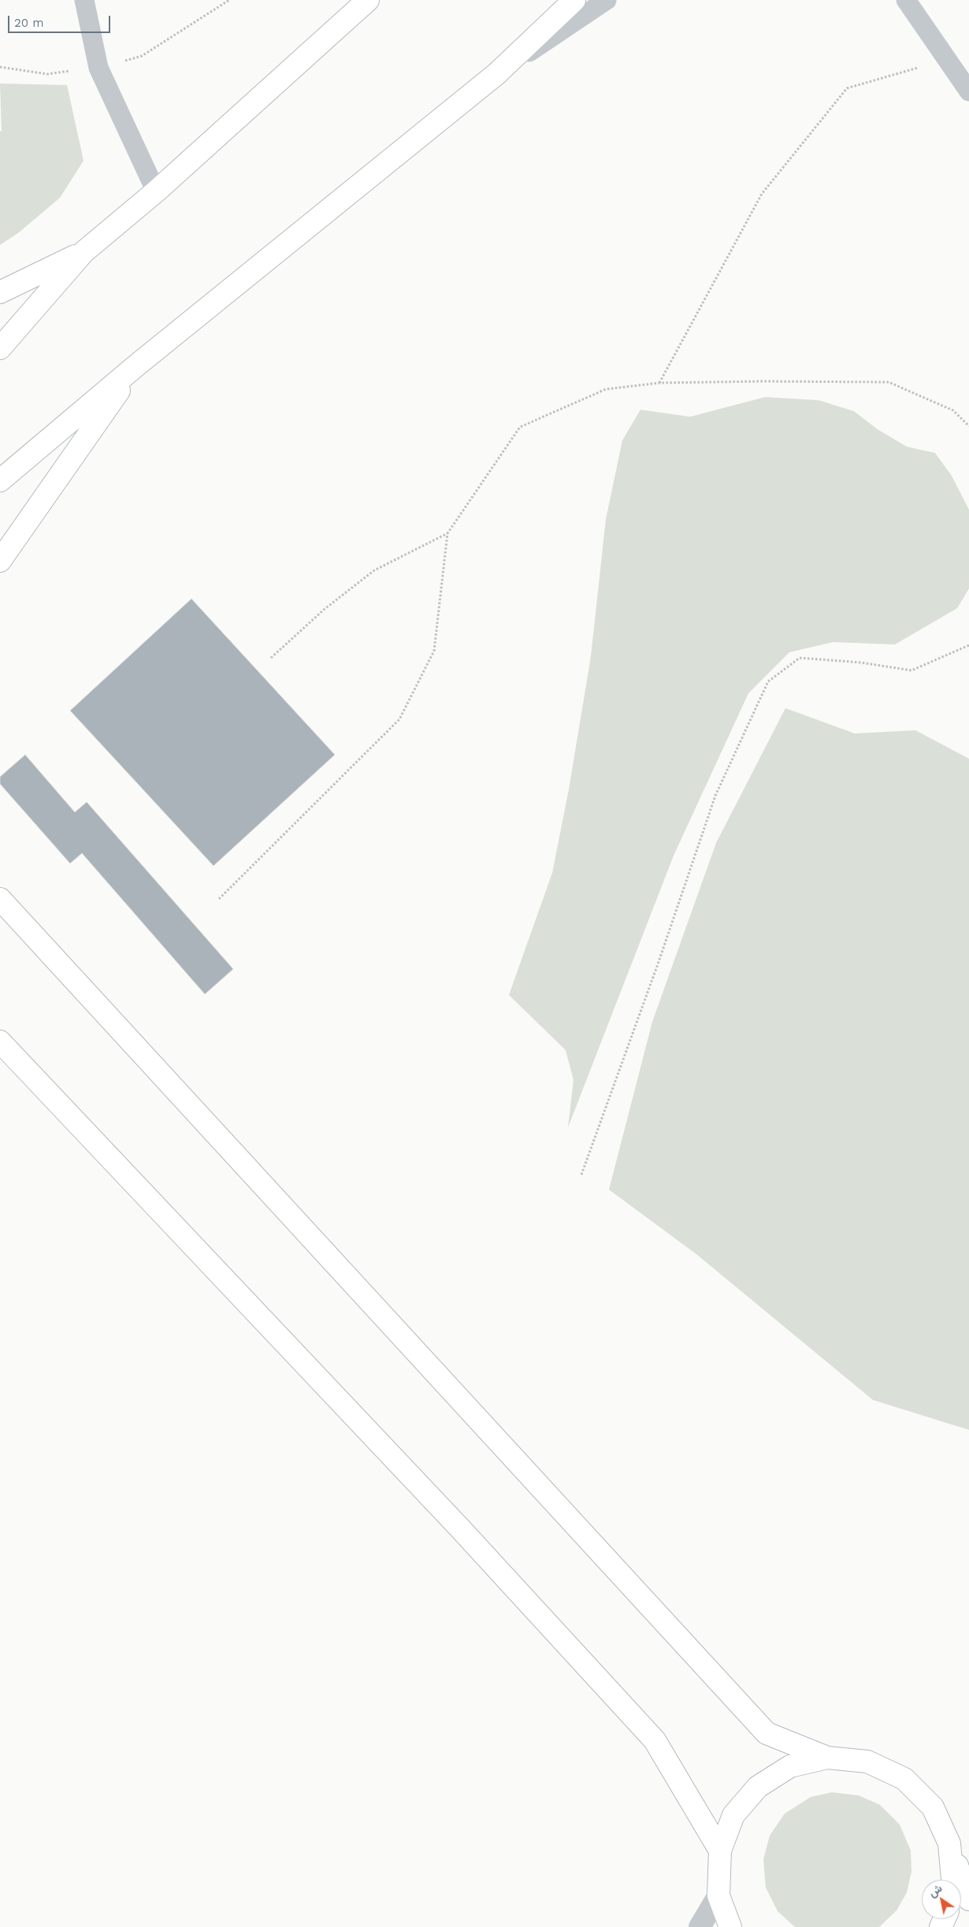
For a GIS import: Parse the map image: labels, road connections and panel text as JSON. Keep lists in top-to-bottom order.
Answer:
{
  "scale_bar": "20 m",
  "north": "top left"
}
